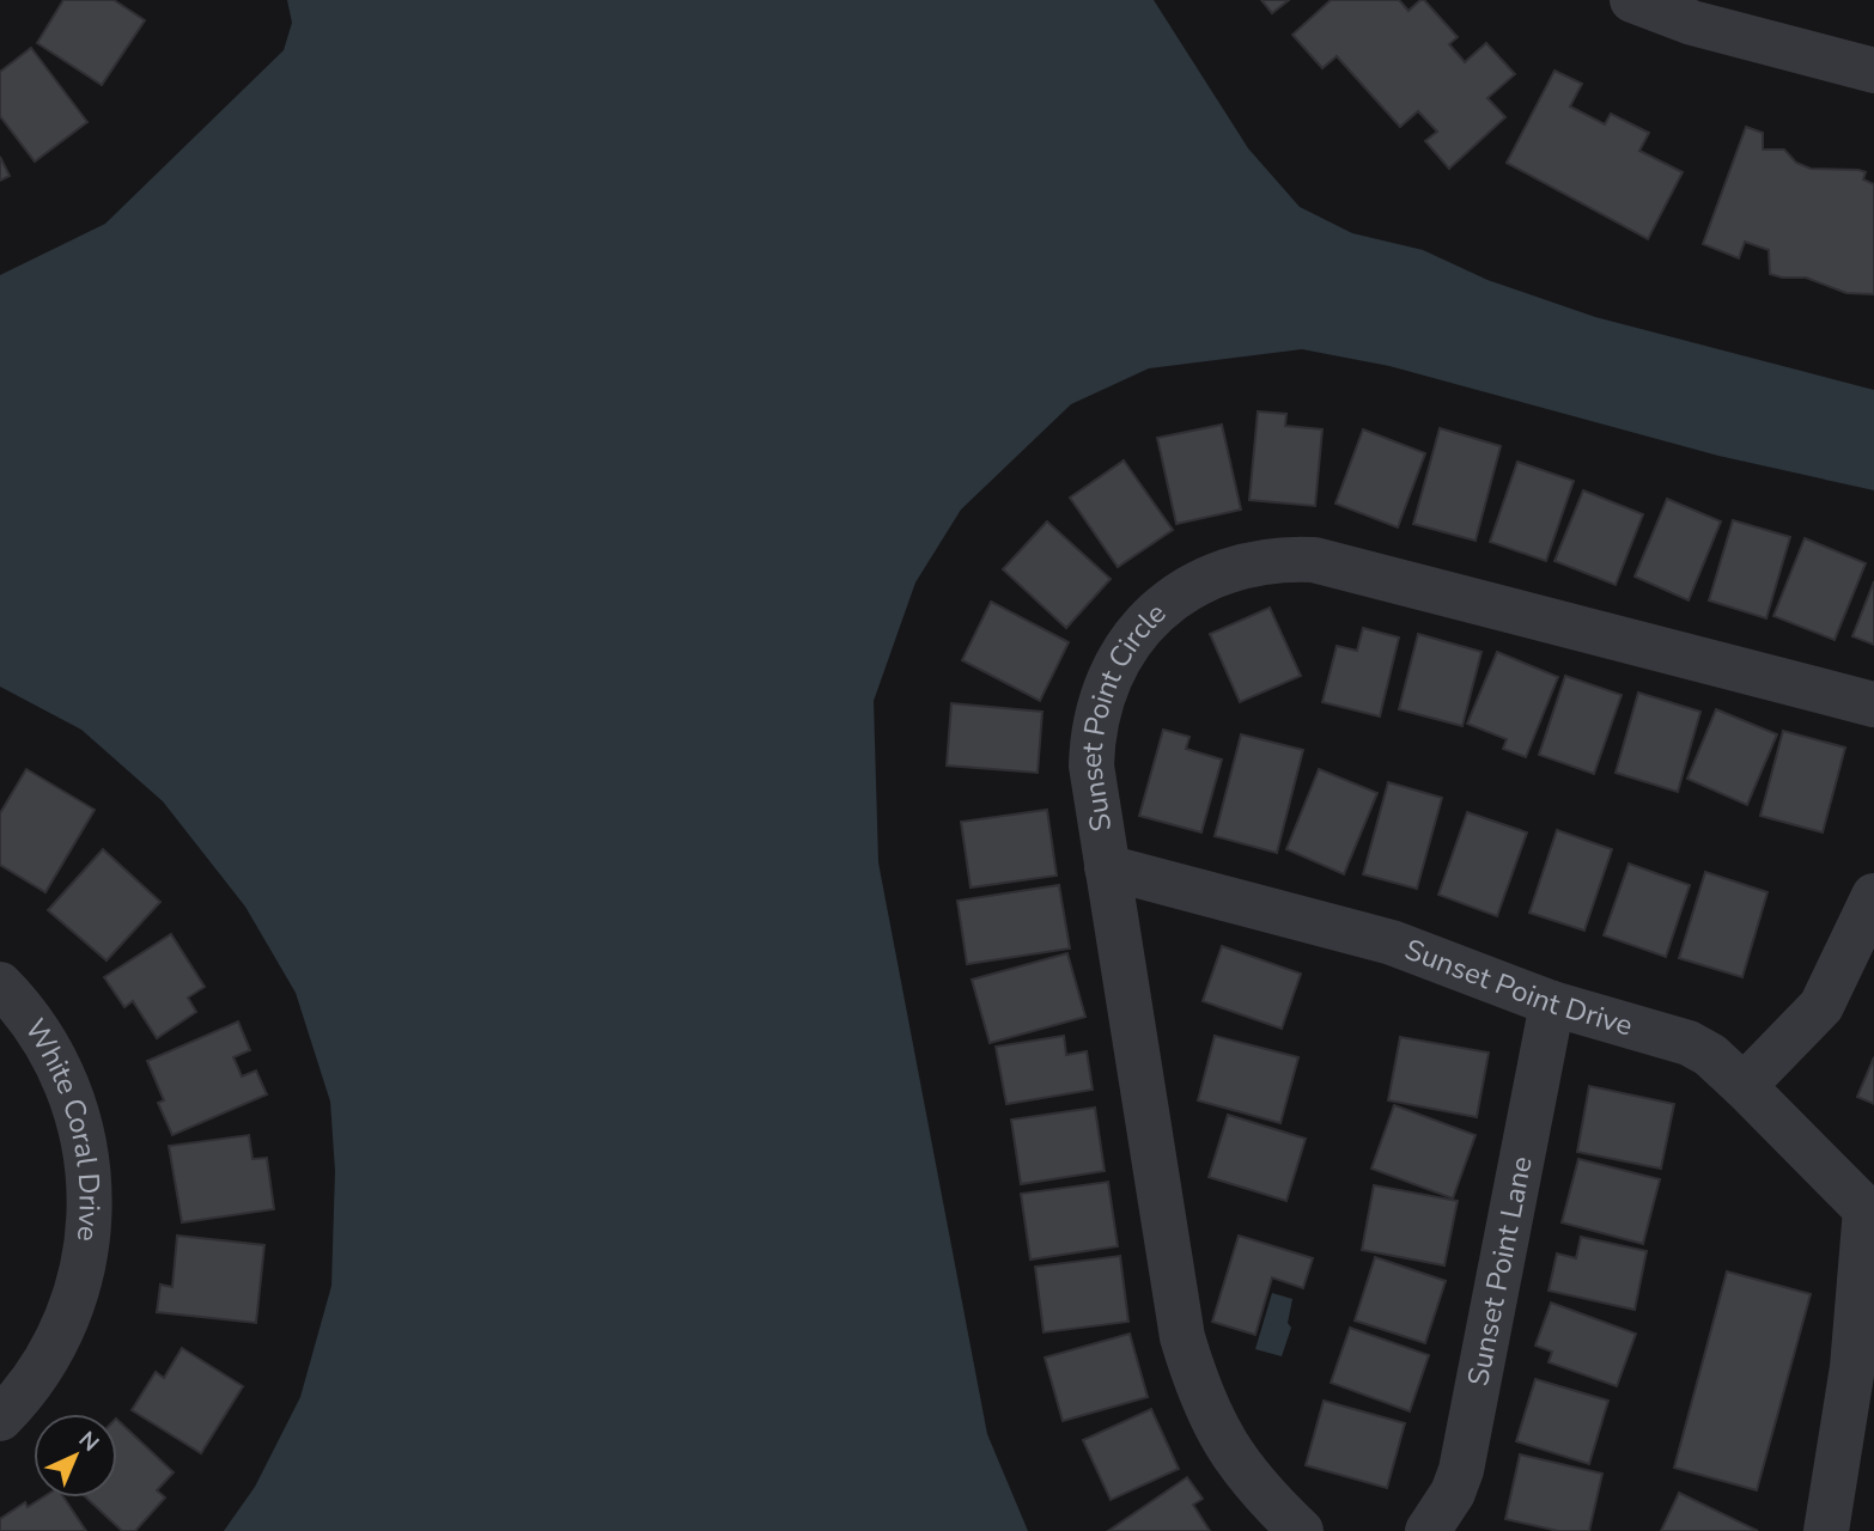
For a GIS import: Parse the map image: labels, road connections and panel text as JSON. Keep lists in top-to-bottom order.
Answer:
{
  "streets": {
    "street": [
      "Sunset Point Circle",
      "Sunset Point Drive",
      "White Coral Drive",
      "Sunset Point Lane"
    ]
  },
  "crossings": [
    ["Sunset Point Circle", "Sunset Point Drive"],
    ["Sunset Point Drive", "Sunset Point Lane"]
  ],
  "north": "top right"
}
